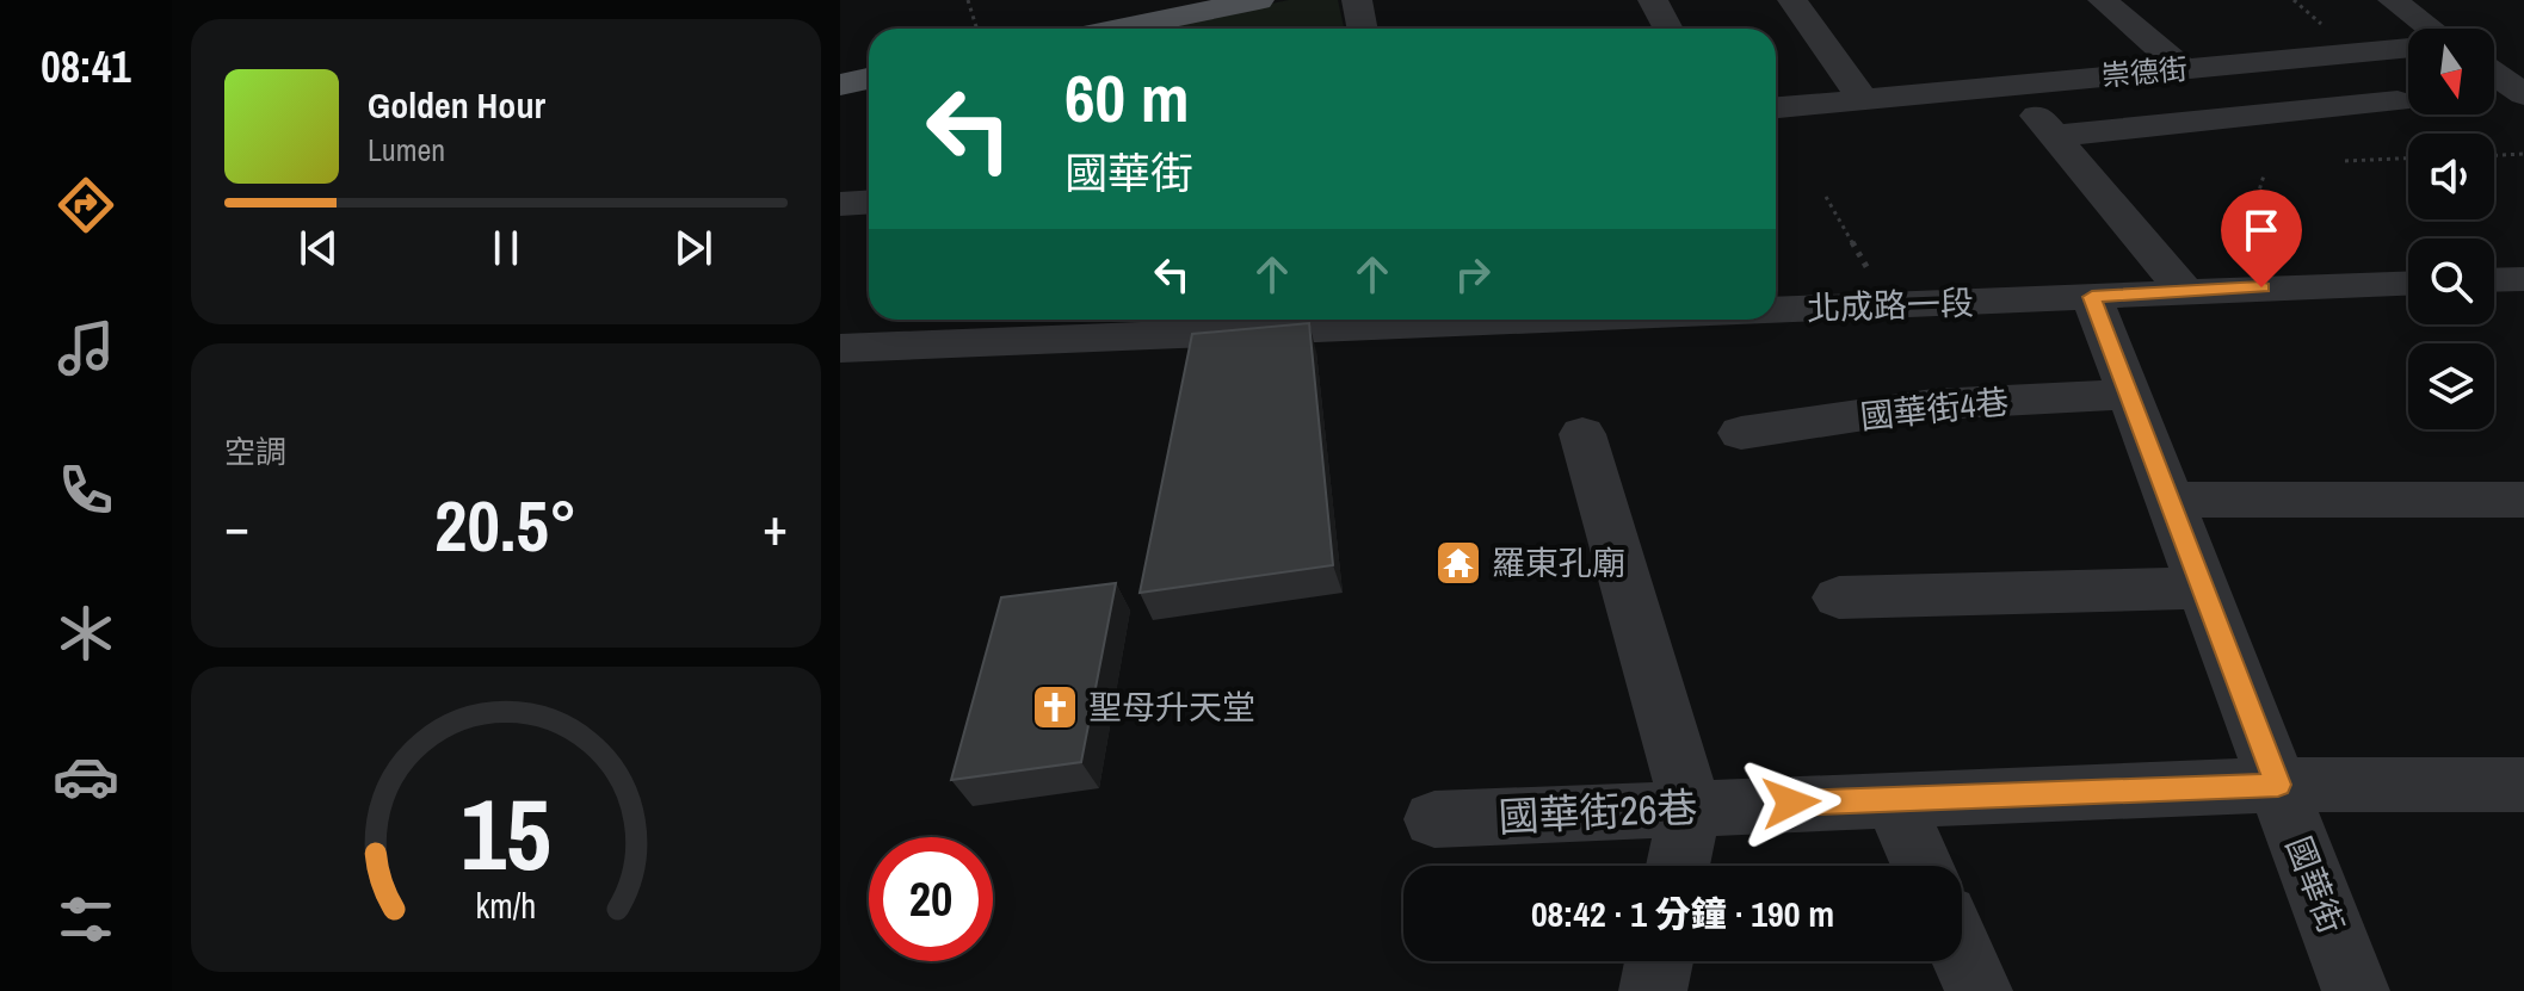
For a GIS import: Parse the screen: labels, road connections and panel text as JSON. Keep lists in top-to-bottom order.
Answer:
{
  "streets": {
    "street": [
      "崇德街",
      "北成路一段",
      "國華街4巷",
      "國華街26巷",
      "國華街"
    ]
  },
  "crossings": [
    ["北成路一段", "國華街"],
    ["國華街4巷", "國華街"],
    ["國華街26巷", "國華街"]
  ],
  "places": {
    "temple": ["羅東孔廟"],
    "church": ["聖母升天堂"]
  },
  "north": "bottom",
  "page": {
    "tabs": "08:41",
    "turn": ["60 m", "國華街"],
    "song": ["Golden Hour", "Lumen"],
    "tile": "空調",
    "heat": ["−", "20.5°", "+"],
    "limit": "20",
    "trip": "08:42 · 1 分鐘 · 190 m",
    "gauge": ["15", "km/h"]
  }
}
